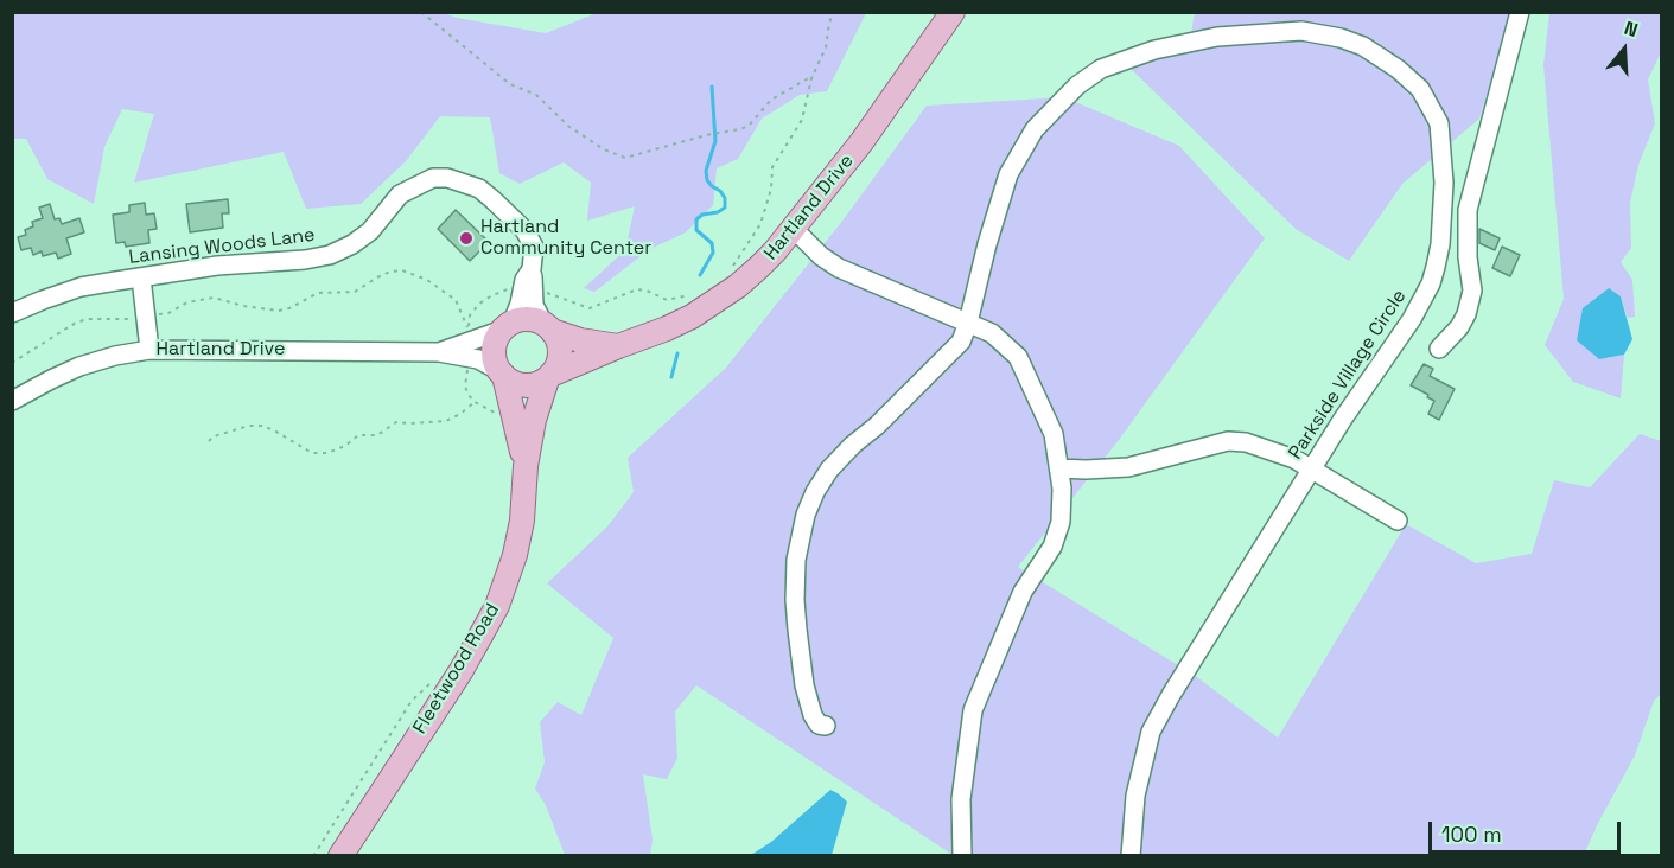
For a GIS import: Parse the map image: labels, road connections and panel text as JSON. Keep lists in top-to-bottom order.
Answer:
{
  "streets": {
    "main road": ["Hartland Drive", "Fleetwood Road"],
    "street": ["Lansing Woods Lane", "Parkside Village Circle"]
  },
  "crossings": [
    ["Hartland Drive", "Lansing Woods Lane"],
    ["Hartland Drive", "Fleetwood Road"],
    ["Lansing Woods Lane", "Fleetwood Road"]
  ],
  "places": ["Hartland Community Center"],
  "scale_bar": "100 m",
  "north": "top"
}
